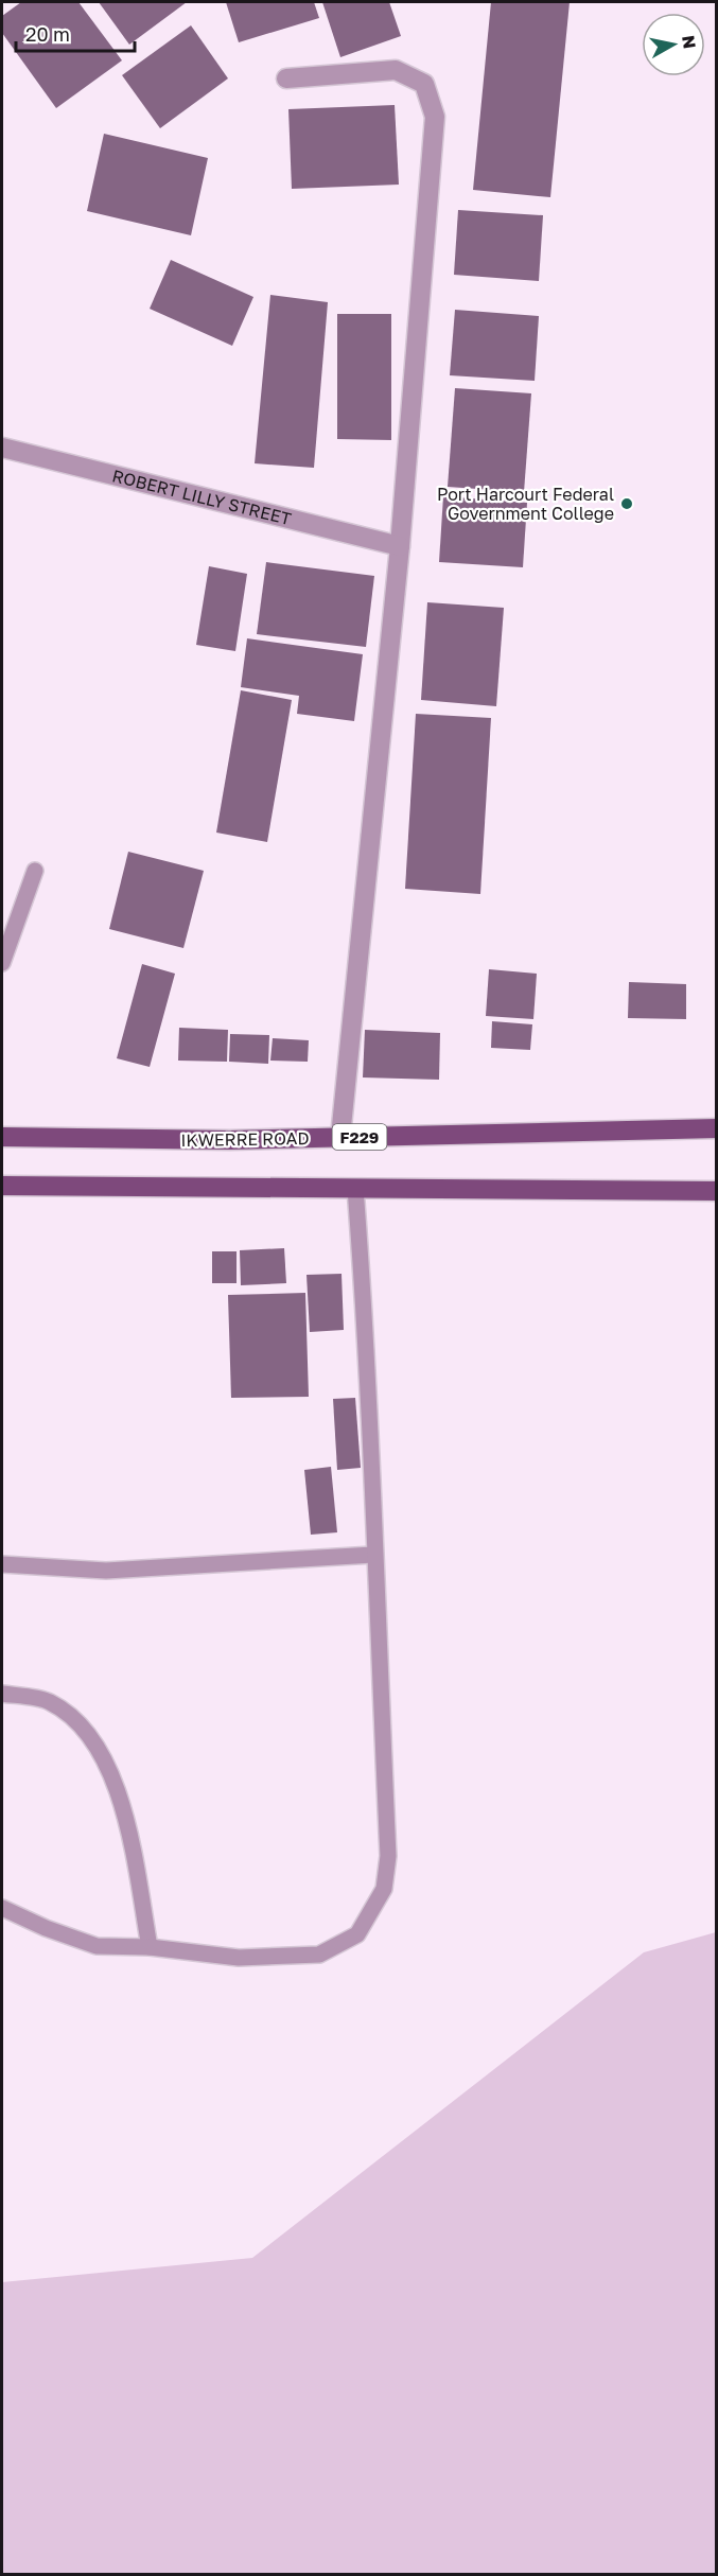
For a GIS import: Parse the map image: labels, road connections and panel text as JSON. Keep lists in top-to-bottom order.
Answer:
{
  "streets": {
    "main road": ["F229", "IKWERRE ROAD"],
    "street": ["ROBERT LILLY STREET"]
  },
  "places": ["Port Harcourt Federal Government College"],
  "scale_bar": "20 m",
  "north": "right"
}
